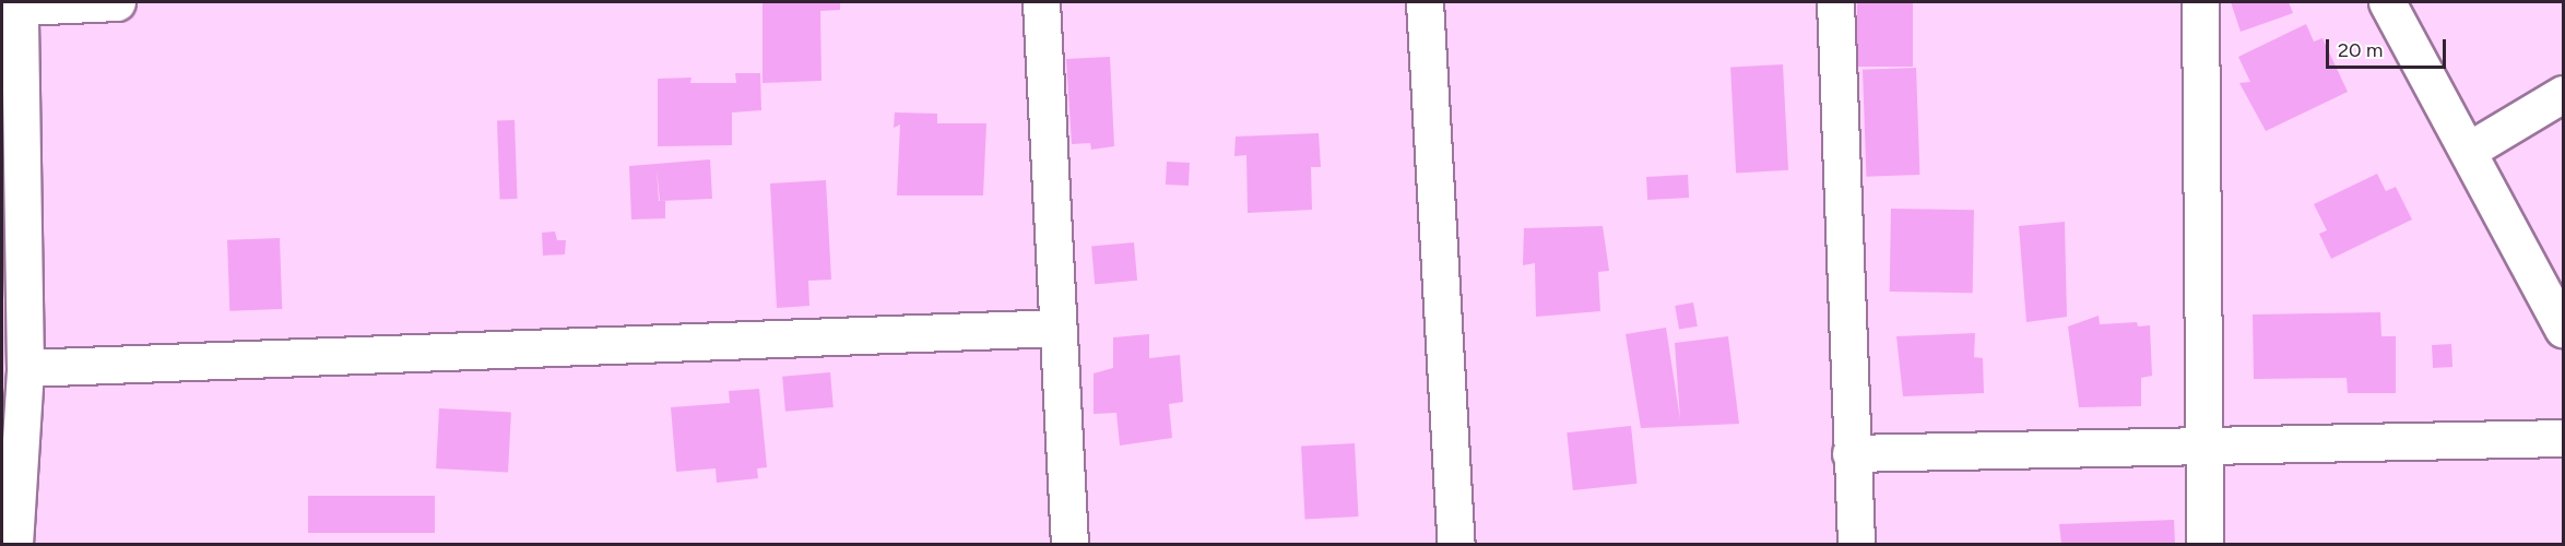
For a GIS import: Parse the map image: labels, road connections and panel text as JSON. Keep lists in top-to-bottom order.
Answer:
{
  "scale_bar": "20 m"
}
